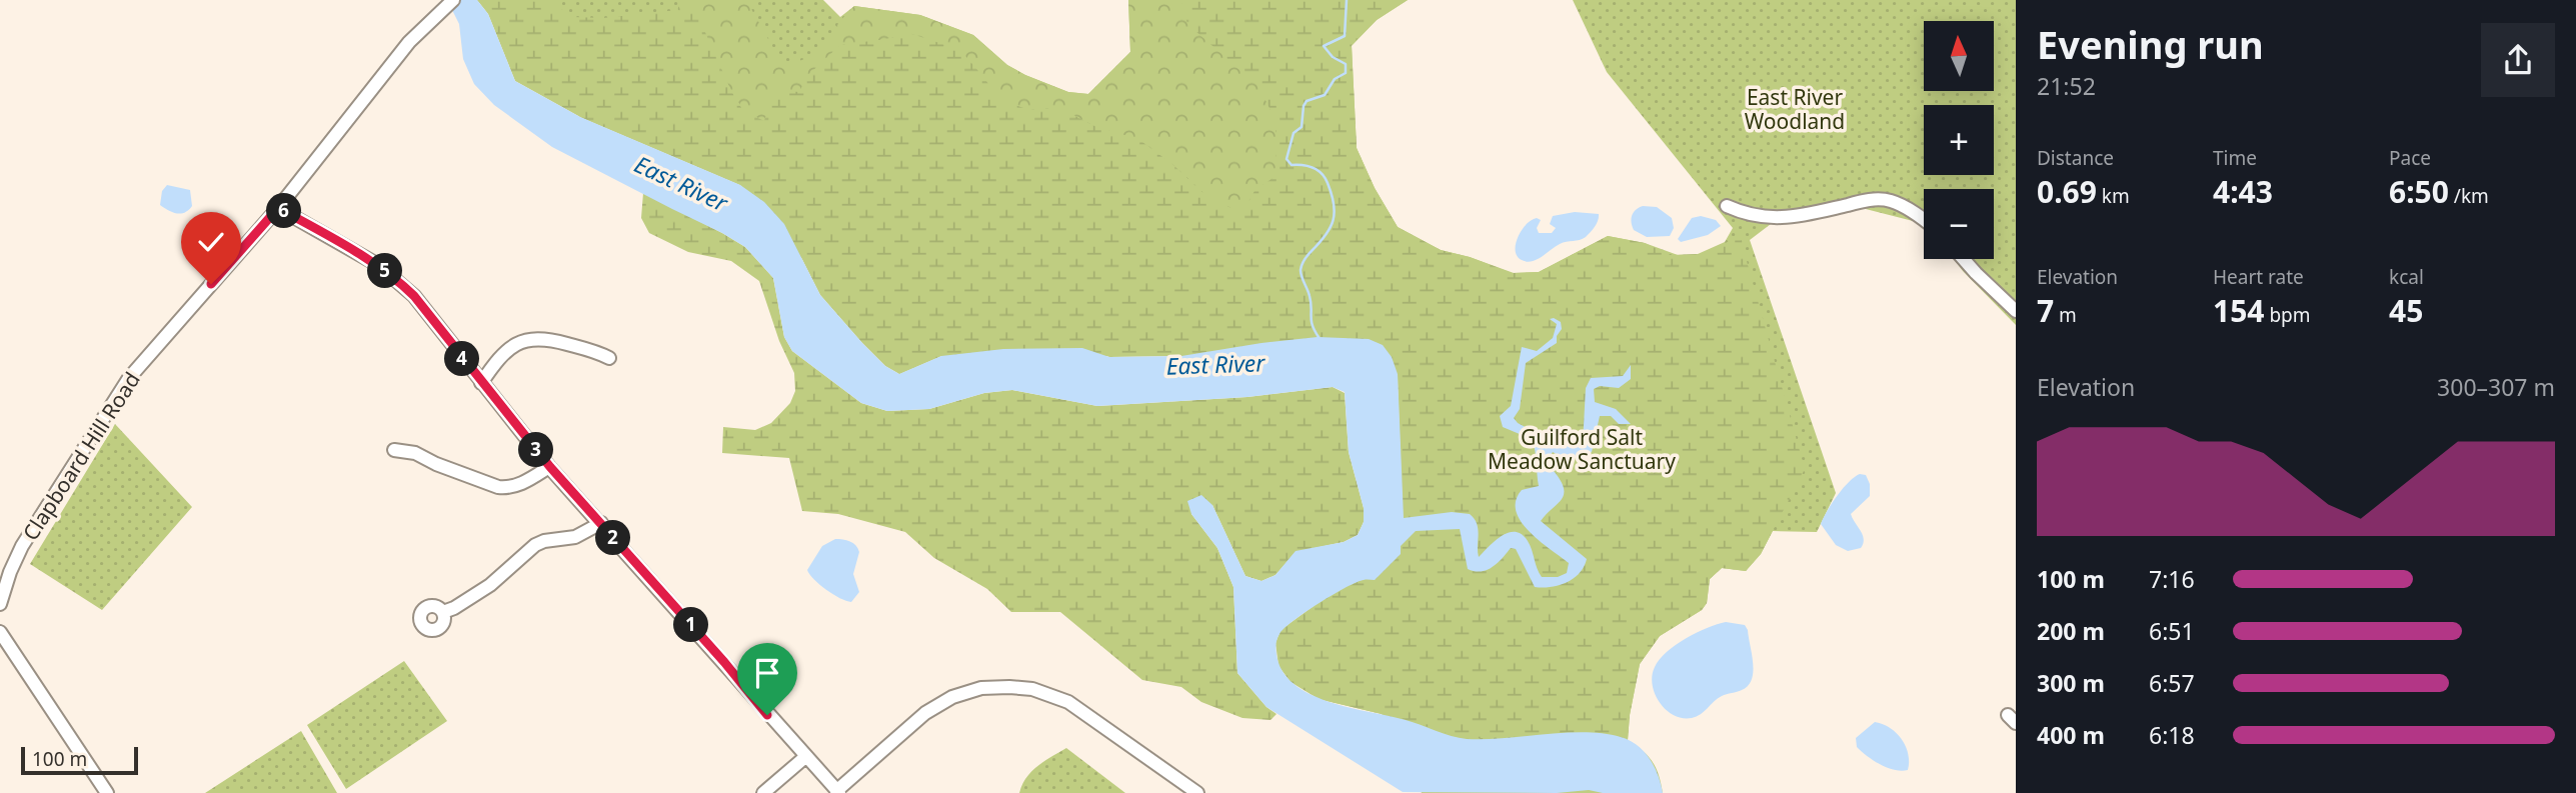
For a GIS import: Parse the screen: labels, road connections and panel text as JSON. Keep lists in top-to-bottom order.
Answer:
{
  "streets": {
    "street": ["Clapboard Hill Road"]
  },
  "water": ["East River"],
  "parks": ["East River Woodland", "Guilford Salt Meadow Sanctuary"],
  "scale_bar": "100 m",
  "north": "top",
  "page": {
    "heading": ["Evening run", "21:52"],
    "map_buttons": ["+", "−"],
    "stats": [
      ["Distance", "0.69 km"],
      ["Time", "4:43"],
      ["Pace", "6:50 /km"],
      ["Elevation", "7 m"],
      ["Heart rate", "154 bpm"],
      ["kcal", "45"]
    ],
    "pins": [
      "6",
      "5",
      "4",
      "3",
      "2",
      "1"
    ],
    "chart": ["Elevation", "300–307 m"],
    "list": [
      {
        "name": "100 m",
        "note": "7:16"
      },
      {
        "name": "200 m",
        "note": "6:51"
      },
      {
        "name": "300 m",
        "note": "6:57"
      },
      {
        "name": "400 m",
        "note": "6:18"
      }
    ],
    "scale": "100 m"
  }
}
